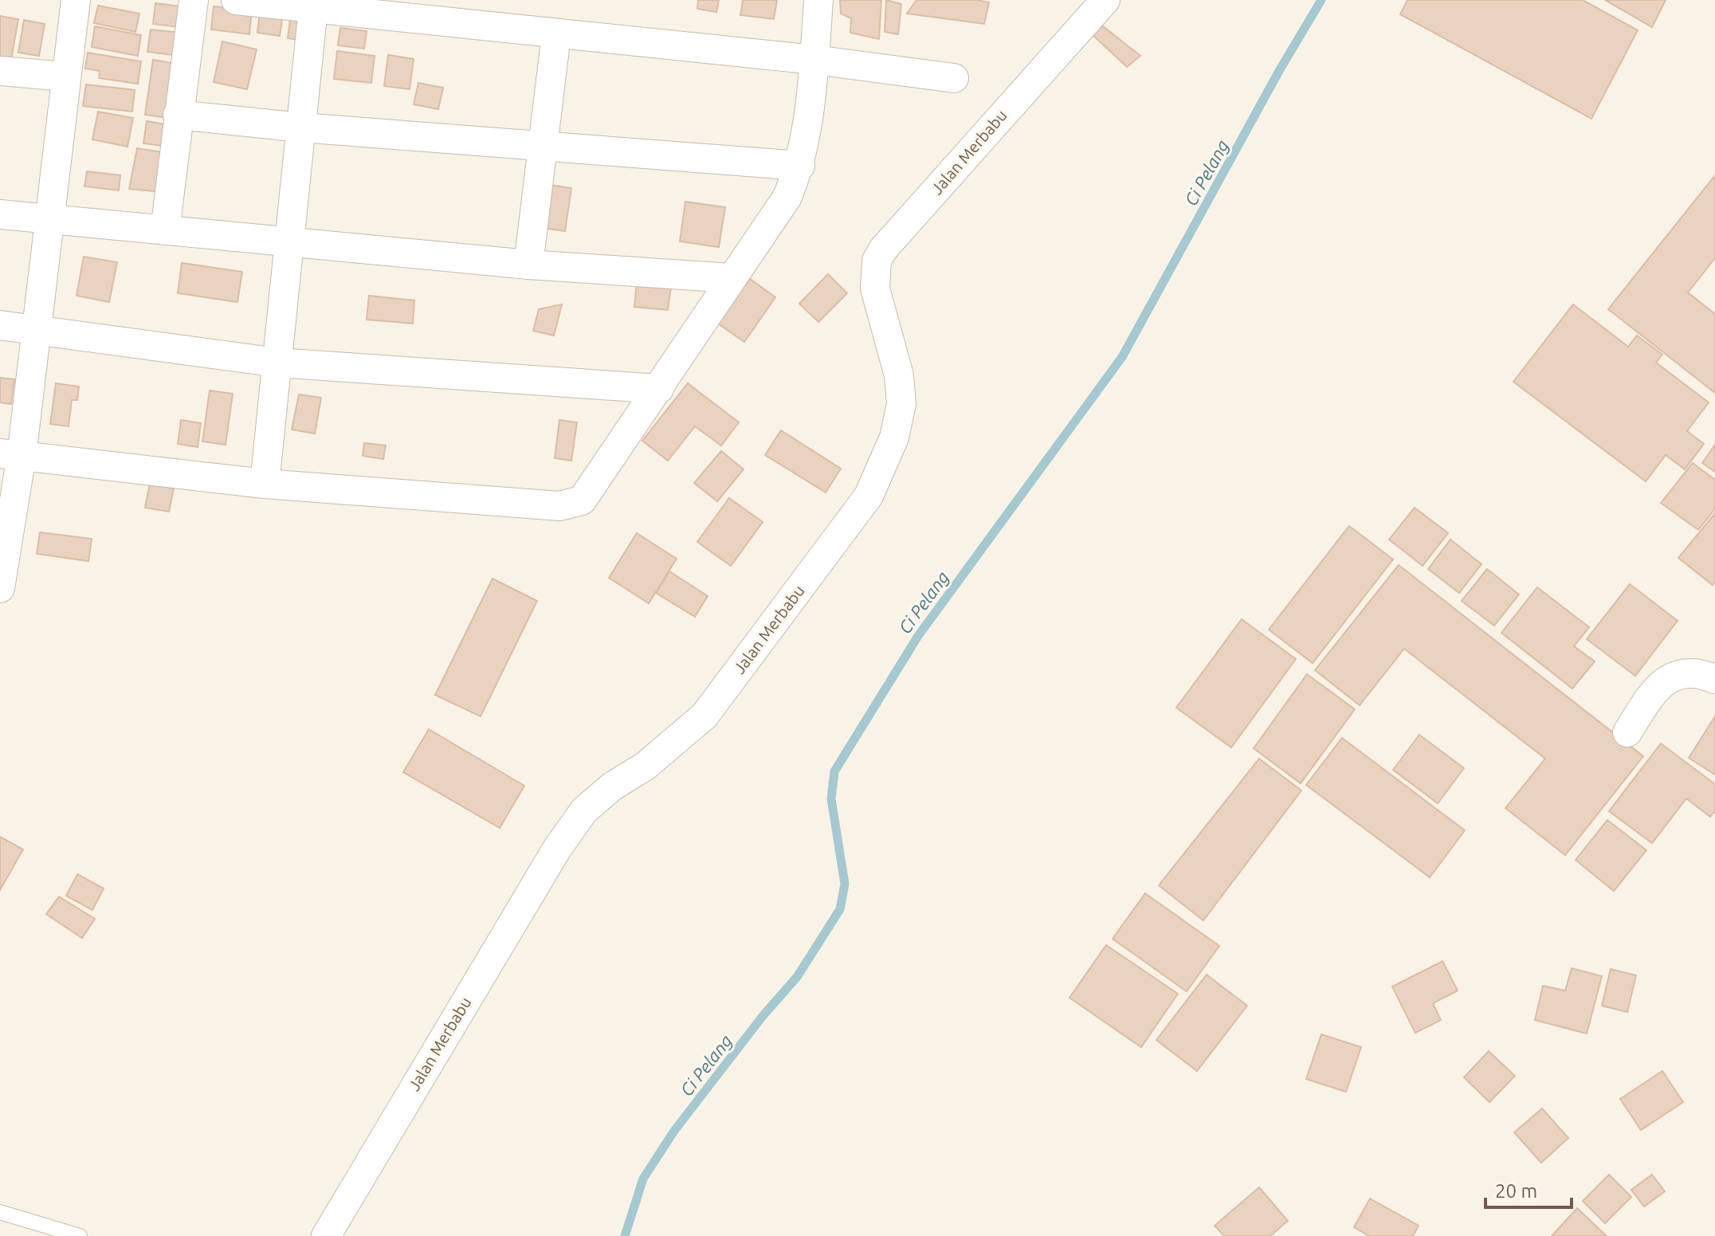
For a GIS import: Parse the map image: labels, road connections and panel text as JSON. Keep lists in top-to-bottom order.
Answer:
{
  "streets": {
    "street": ["Jalan Merbabu"]
  },
  "water": ["Ci Pelang"],
  "scale_bar": "20 m"
}
